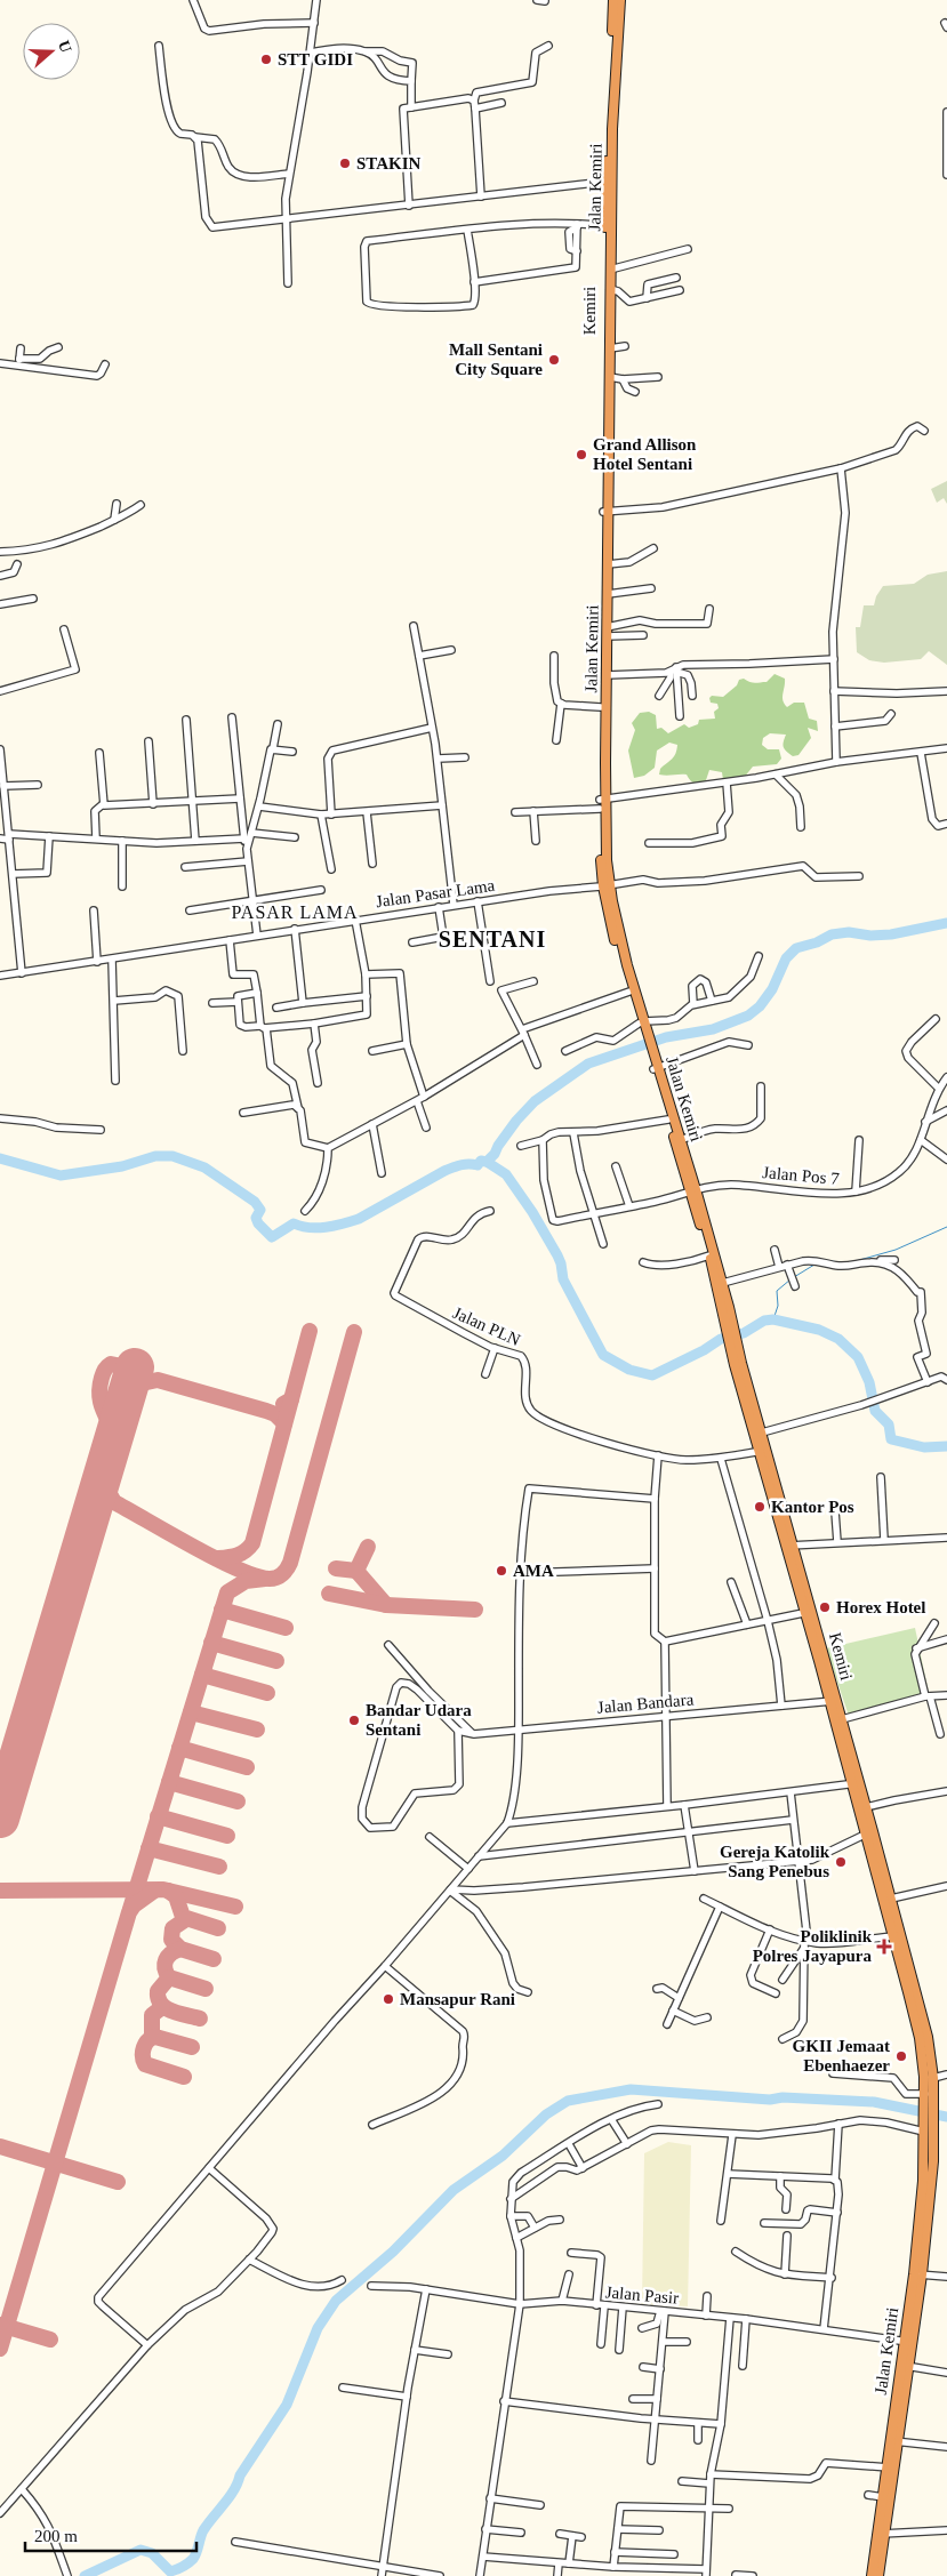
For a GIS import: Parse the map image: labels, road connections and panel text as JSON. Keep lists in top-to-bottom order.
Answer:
{
  "streets": {
    "highway": ["Jalan Kemiri", "Kemiri"],
    "street": [
      "Jalan Pasar Lama",
      "Jalan Pos 7",
      "Jalan PLN",
      "Jalan Bandara",
      "Jalan Pasir"
    ]
  },
  "crossings": [
    ["Jalan Kemiri", "Kemiri"],
    ["Jalan Kemiri", "Jalan Pasar Lama"],
    ["Jalan Kemiri", "Jalan Pos 7"],
    ["Jalan Kemiri", "Jalan Pasir"],
    ["Kemiri", "Jalan PLN"],
    ["Kemiri", "Jalan Bandara"]
  ],
  "districts": ["PASAR LAMA", "SENTANI"],
  "places": {
    "other": [
      "STT GIDI",
      "STAKIN",
      "Mall Sentani City Square",
      "Grand Allison Hotel Sentani",
      "Kantor Pos",
      "AMA",
      "Horex Hotel",
      "Bandar Udara Sentani",
      "Gereja Katolik Sang Penebus",
      "Mansapur Rani",
      "GKII Jemaat Ebenhaezer"
    ],
    "health": ["Poliklinik Polres Jayapura"]
  },
  "scale_bar": "200 m",
  "north": "right"
}
